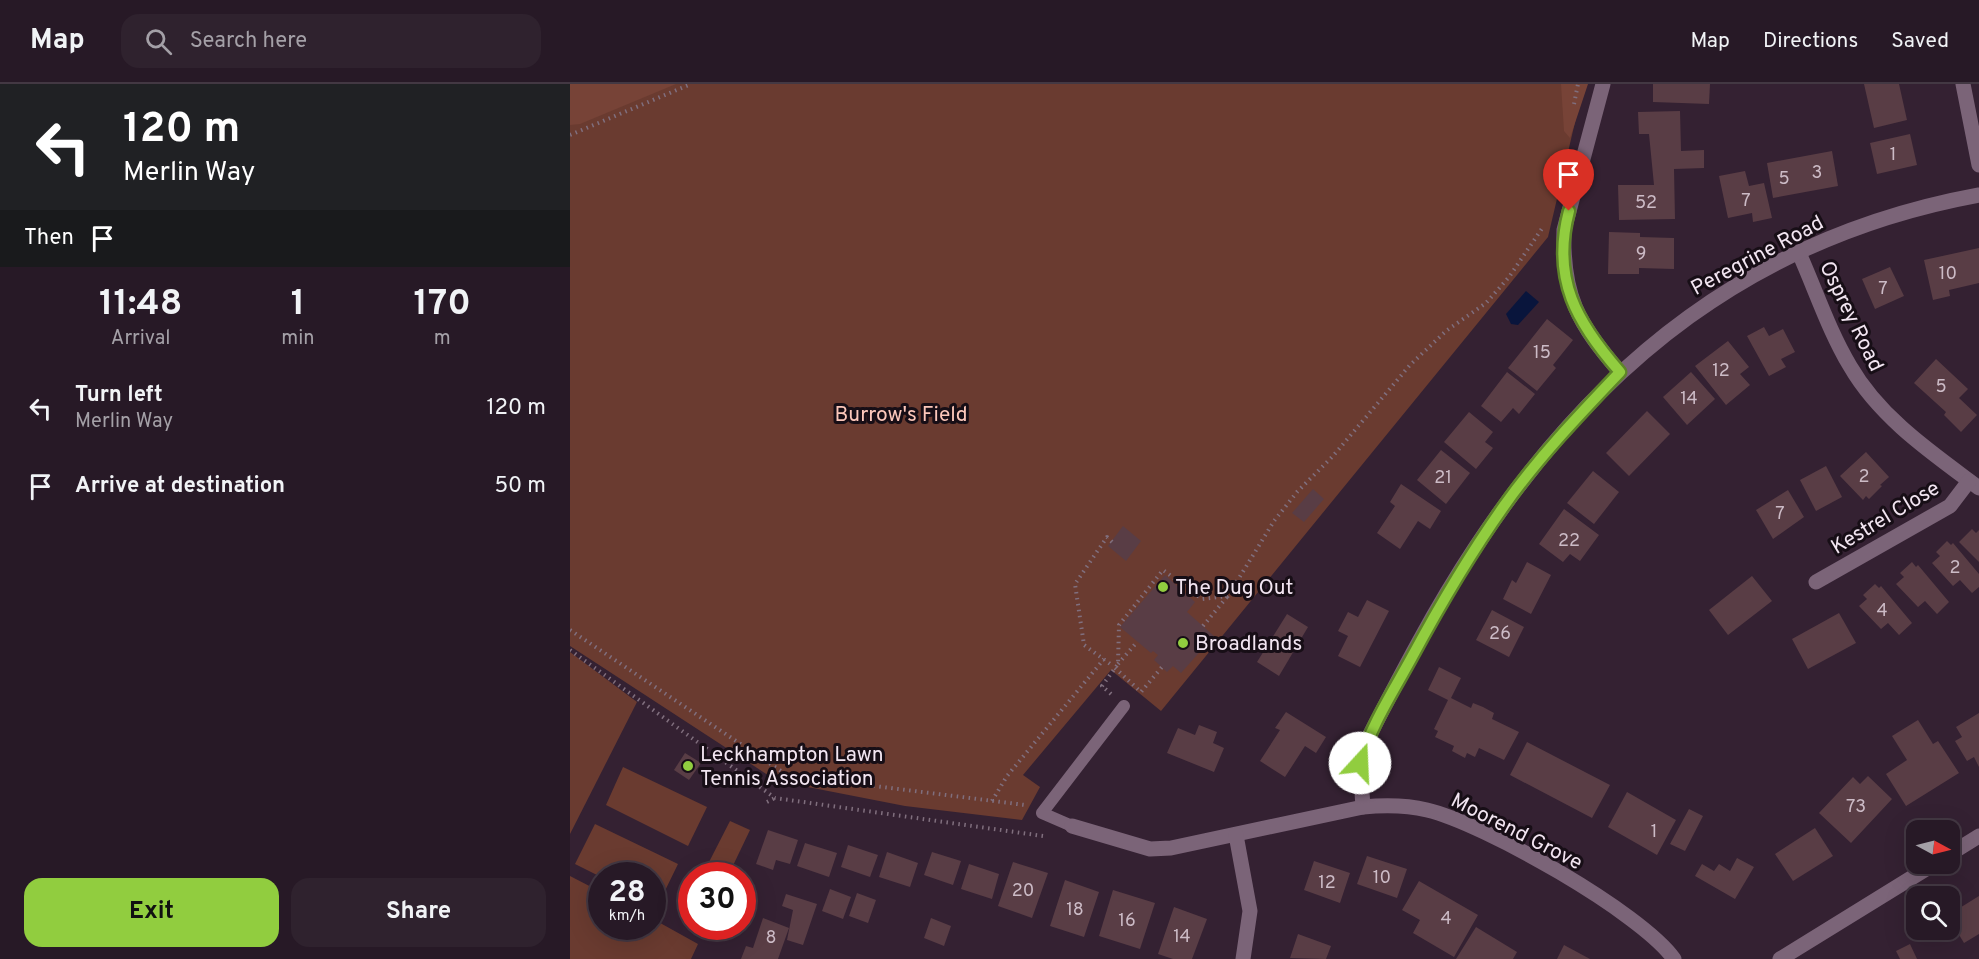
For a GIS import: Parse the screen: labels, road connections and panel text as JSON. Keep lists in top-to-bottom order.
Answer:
{
  "streets": {
    "street": [
      "Peregrine Road",
      "Osprey Road",
      "Kestrel Close",
      "Moorend Grove"
    ]
  },
  "crossings": [
    ["Peregrine Road", "Osprey Road"],
    ["Peregrine Road", "Moorend Grove"],
    ["Osprey Road", "Kestrel Close"]
  ],
  "parks": ["Burrow's Field"],
  "places": ["The Dug Out", "Broadlands", "Leckhampton Lawn Tennis Association"],
  "house_numbers": [
    "1",
    "3",
    "5",
    "7",
    "52",
    "9",
    "10",
    "7",
    "15",
    "12",
    "5",
    "14",
    "2",
    "21",
    "7",
    "22",
    "2",
    "4",
    "26",
    "73",
    "1",
    "10",
    "12",
    "20",
    "18",
    "4",
    "16",
    "14",
    "8"
  ],
  "north": "right",
  "page": {
    "header": "Map",
    "search": "Search here",
    "nav": ["Map", "Directions", "Saved"],
    "turn": ["120 m", "Merlin Way"],
    "then": "Then",
    "eta": [
      "11:48",
      "Arrival",
      "1",
      "min",
      "170",
      "m"
    ],
    "list": [
      {
        "name": "Turn left",
        "note": "Merlin Way",
        "value": "120 m"
      },
      {
        "name": "Arrive at destination",
        "value": "50 m"
      }
    ],
    "speed": "28 km/h",
    "limit": "30",
    "buttons": ["Exit", "Share"]
  }
}
